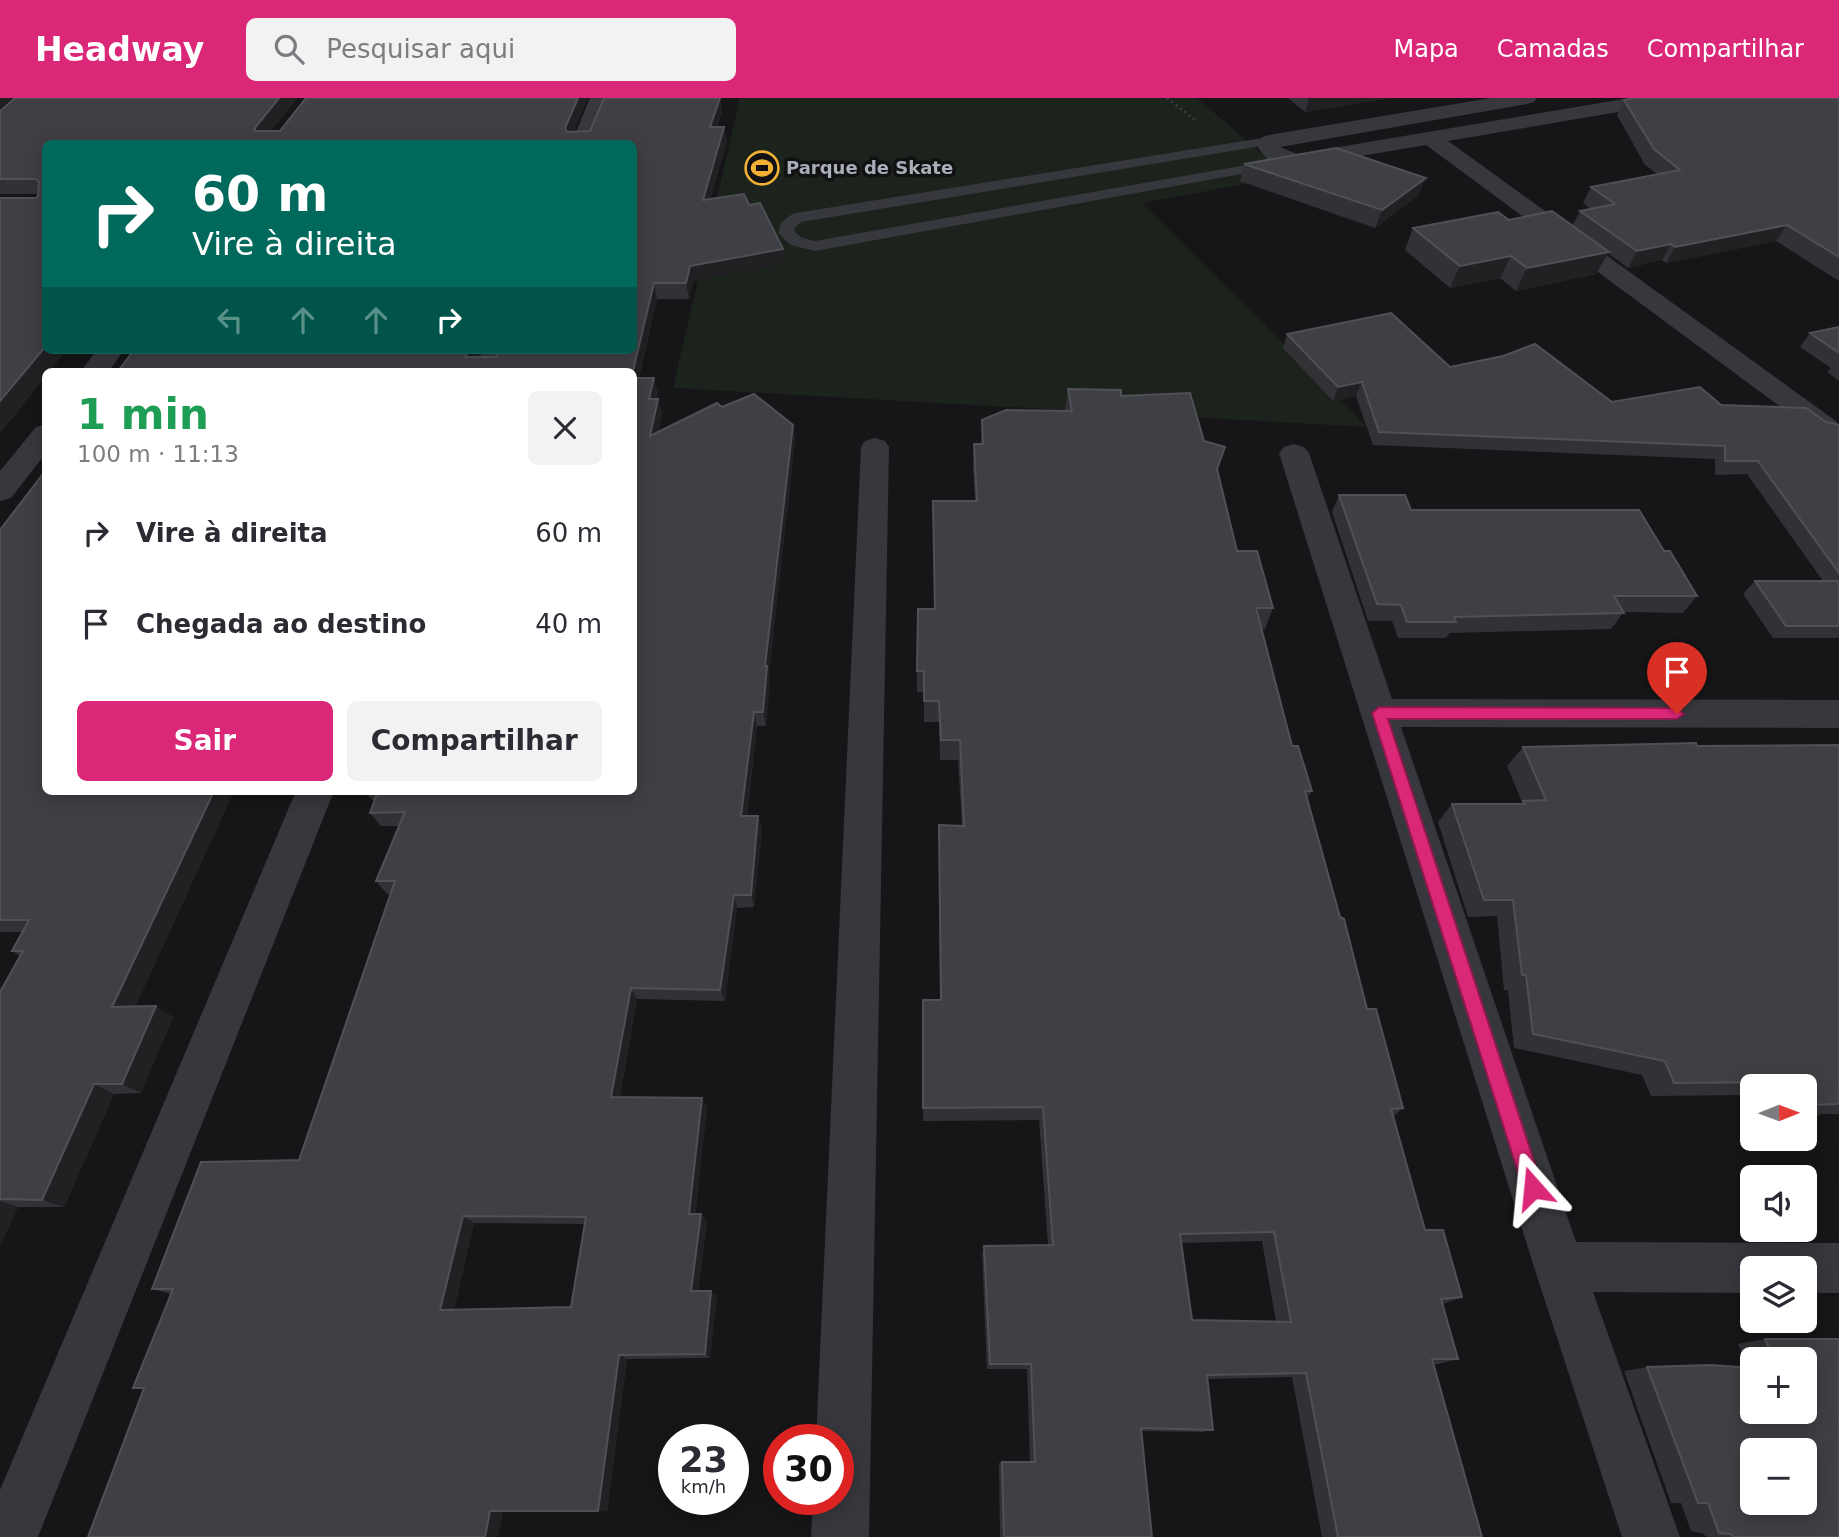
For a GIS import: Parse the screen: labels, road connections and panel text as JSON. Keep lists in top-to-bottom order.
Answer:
{
  "places": {
    "sports": ["Parque de Skate"]
  },
  "north": "right",
  "page": {
    "header": "Headway",
    "search": "Pesquisar aqui",
    "nav": ["Mapa", "Camadas", "Compartilhar"],
    "turn": ["60 m", "Vire à direita"],
    "heading": ["1 min", "100 m · 11:13"],
    "list": [
      {
        "name": "Vire à direita",
        "value": "60 m"
      },
      {
        "name": "Chegada ao destino",
        "value": "40 m"
      }
    ],
    "buttons": ["Sair", "Compartilhar"],
    "map_buttons": ["+", "−"],
    "speed": "23 km/h",
    "limit": "30"
  }
}
